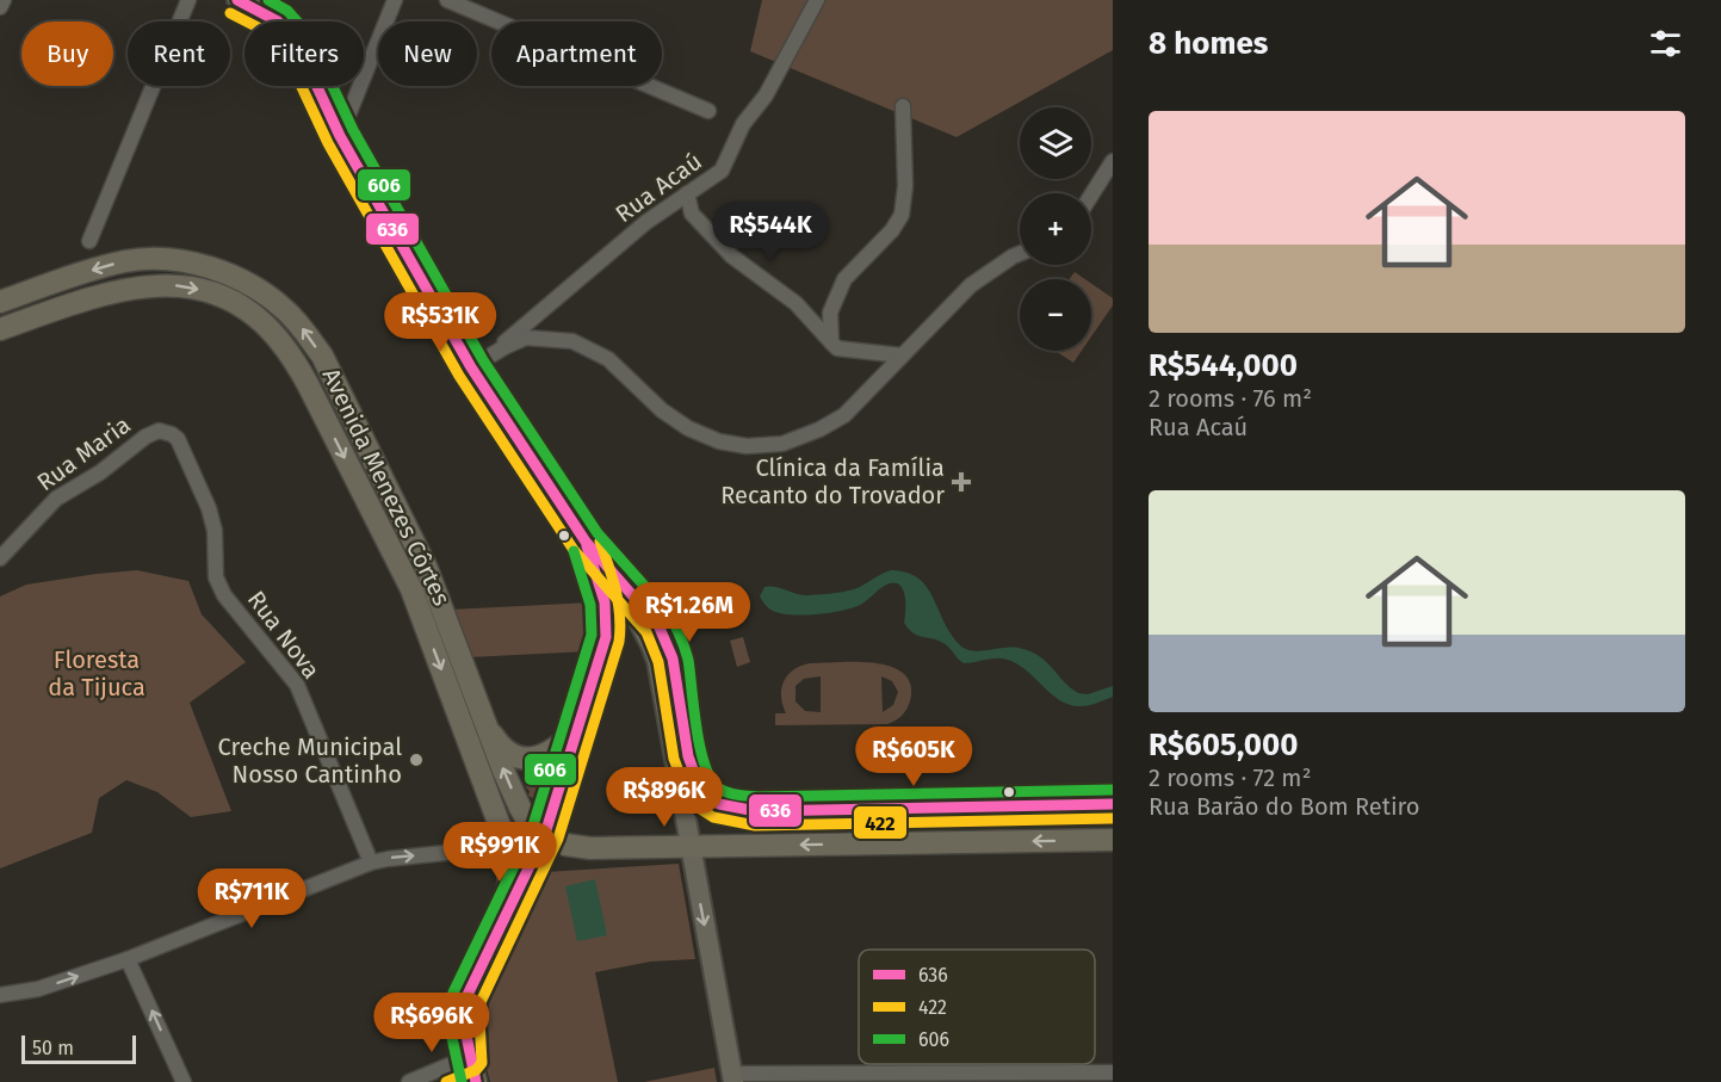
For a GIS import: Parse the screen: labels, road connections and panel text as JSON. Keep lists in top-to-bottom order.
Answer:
{
  "streets": {
    "main road": ["Avenida Menezes Côrtes"],
    "street": ["Rua Acaú", "Rua Maria", "Rua Nova"]
  },
  "crossings": [
    ["Rua Maria", "Rua Nova"]
  ],
  "parks": ["Floresta da Tijuca"],
  "places": {
    "health": ["Clínica da Família Recanto do Trovador"],
    "other": ["Creche Municipal Nosso Cantinho"]
  },
  "lines": ["transit line 636", "transit line 606", "transit line 422"],
  "legend": ["636", "422", "606"],
  "scale_bar": "50 m",
  "page": {
    "heading": "8 homes",
    "chip": [
      "Buy",
      "Rent",
      "Filters",
      "New",
      "Apartment"
    ],
    "list": [
      {
        "name": "R$544,000",
        "note": "2 rooms · 76 m² · Rua Acaú"
      },
      {
        "name": "R$605,000",
        "note": "2 rooms · 72 m² · Rua Barão do Bom Retiro"
      }
    ],
    "map_buttons": ["+", "−"],
    "price": [
      "R$544K",
      "R$531K",
      "R$1.26M",
      "R$605K",
      "R$896K",
      "R$991K",
      "R$711K",
      "R$696K"
    ],
    "scale": "50 m"
  }
}
